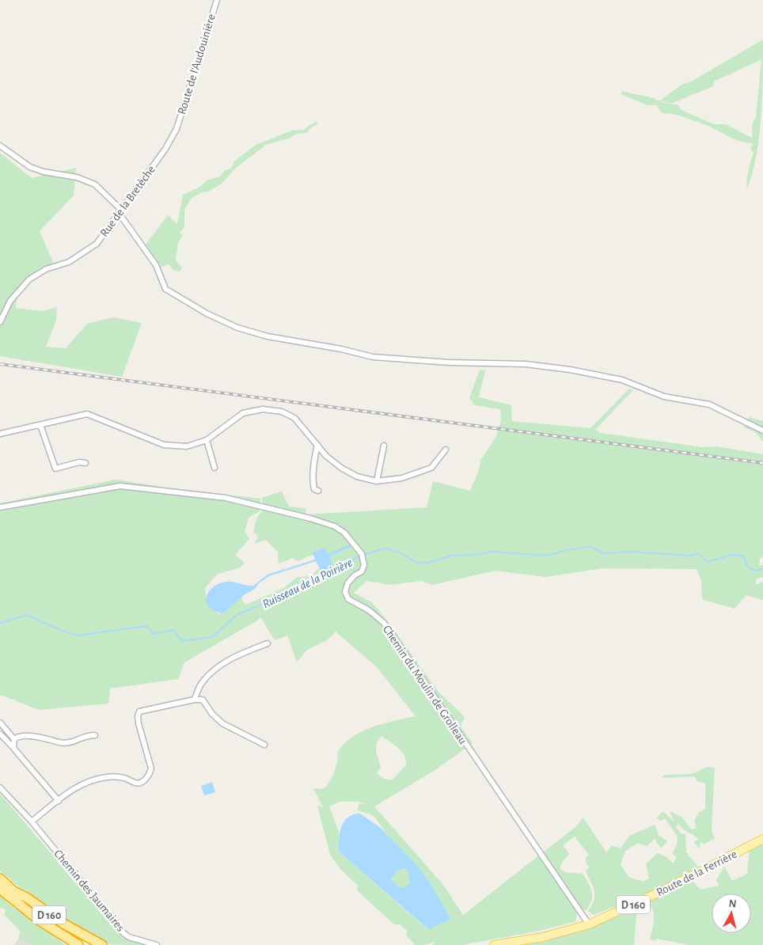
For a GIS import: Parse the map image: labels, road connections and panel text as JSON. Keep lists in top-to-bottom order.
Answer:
{
  "streets": {
    "highway": ["D 160"],
    "main road": ["Route de la Ferrière"],
    "street": [
      "Route de l'Audouinière",
      "Rue de la Bretèche",
      "Chemin du Moulin de Grolleau",
      "Chemin des Jaumaires"
    ]
  },
  "crossings": [
    ["Route de l'Audouinière", "Rue de la Bretèche"],
    ["Chemin du Moulin de Grolleau", "Route de la Ferrière"]
  ],
  "water": ["Ruisseau de la Poirière"],
  "north": "top"
}
